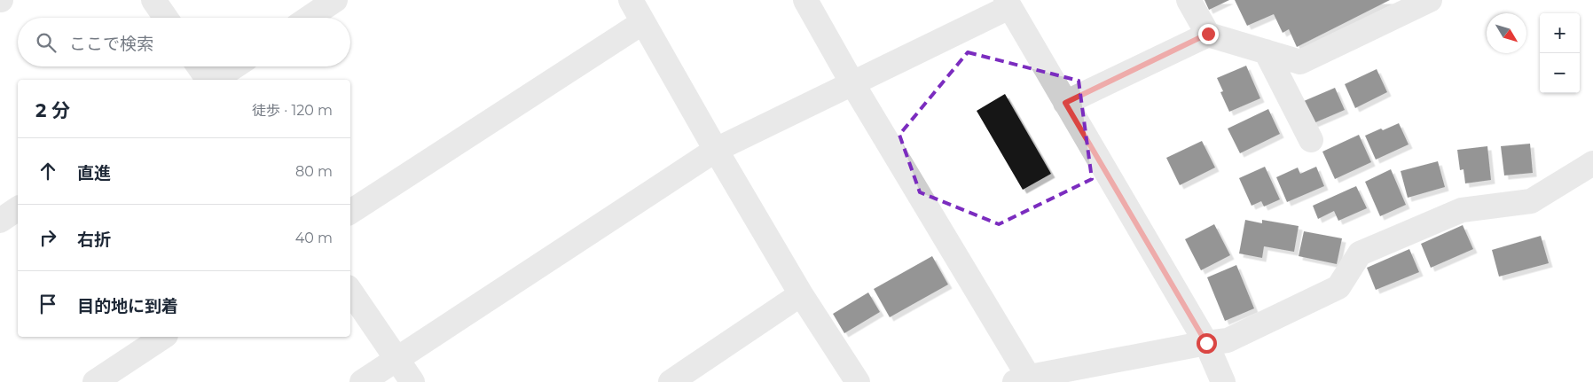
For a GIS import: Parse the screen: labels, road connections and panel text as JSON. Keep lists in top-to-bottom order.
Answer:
{
  "north": "bottom right",
  "page": {
    "map_buttons": ["+", "−"],
    "search": "ここで検索",
    "heading": ["2 分", "徒歩 · 120 m"],
    "list": [
      ["直進", "80 m"],
      ["右折", "40 m"],
      "目的地に到着"
    ]
  }
}
